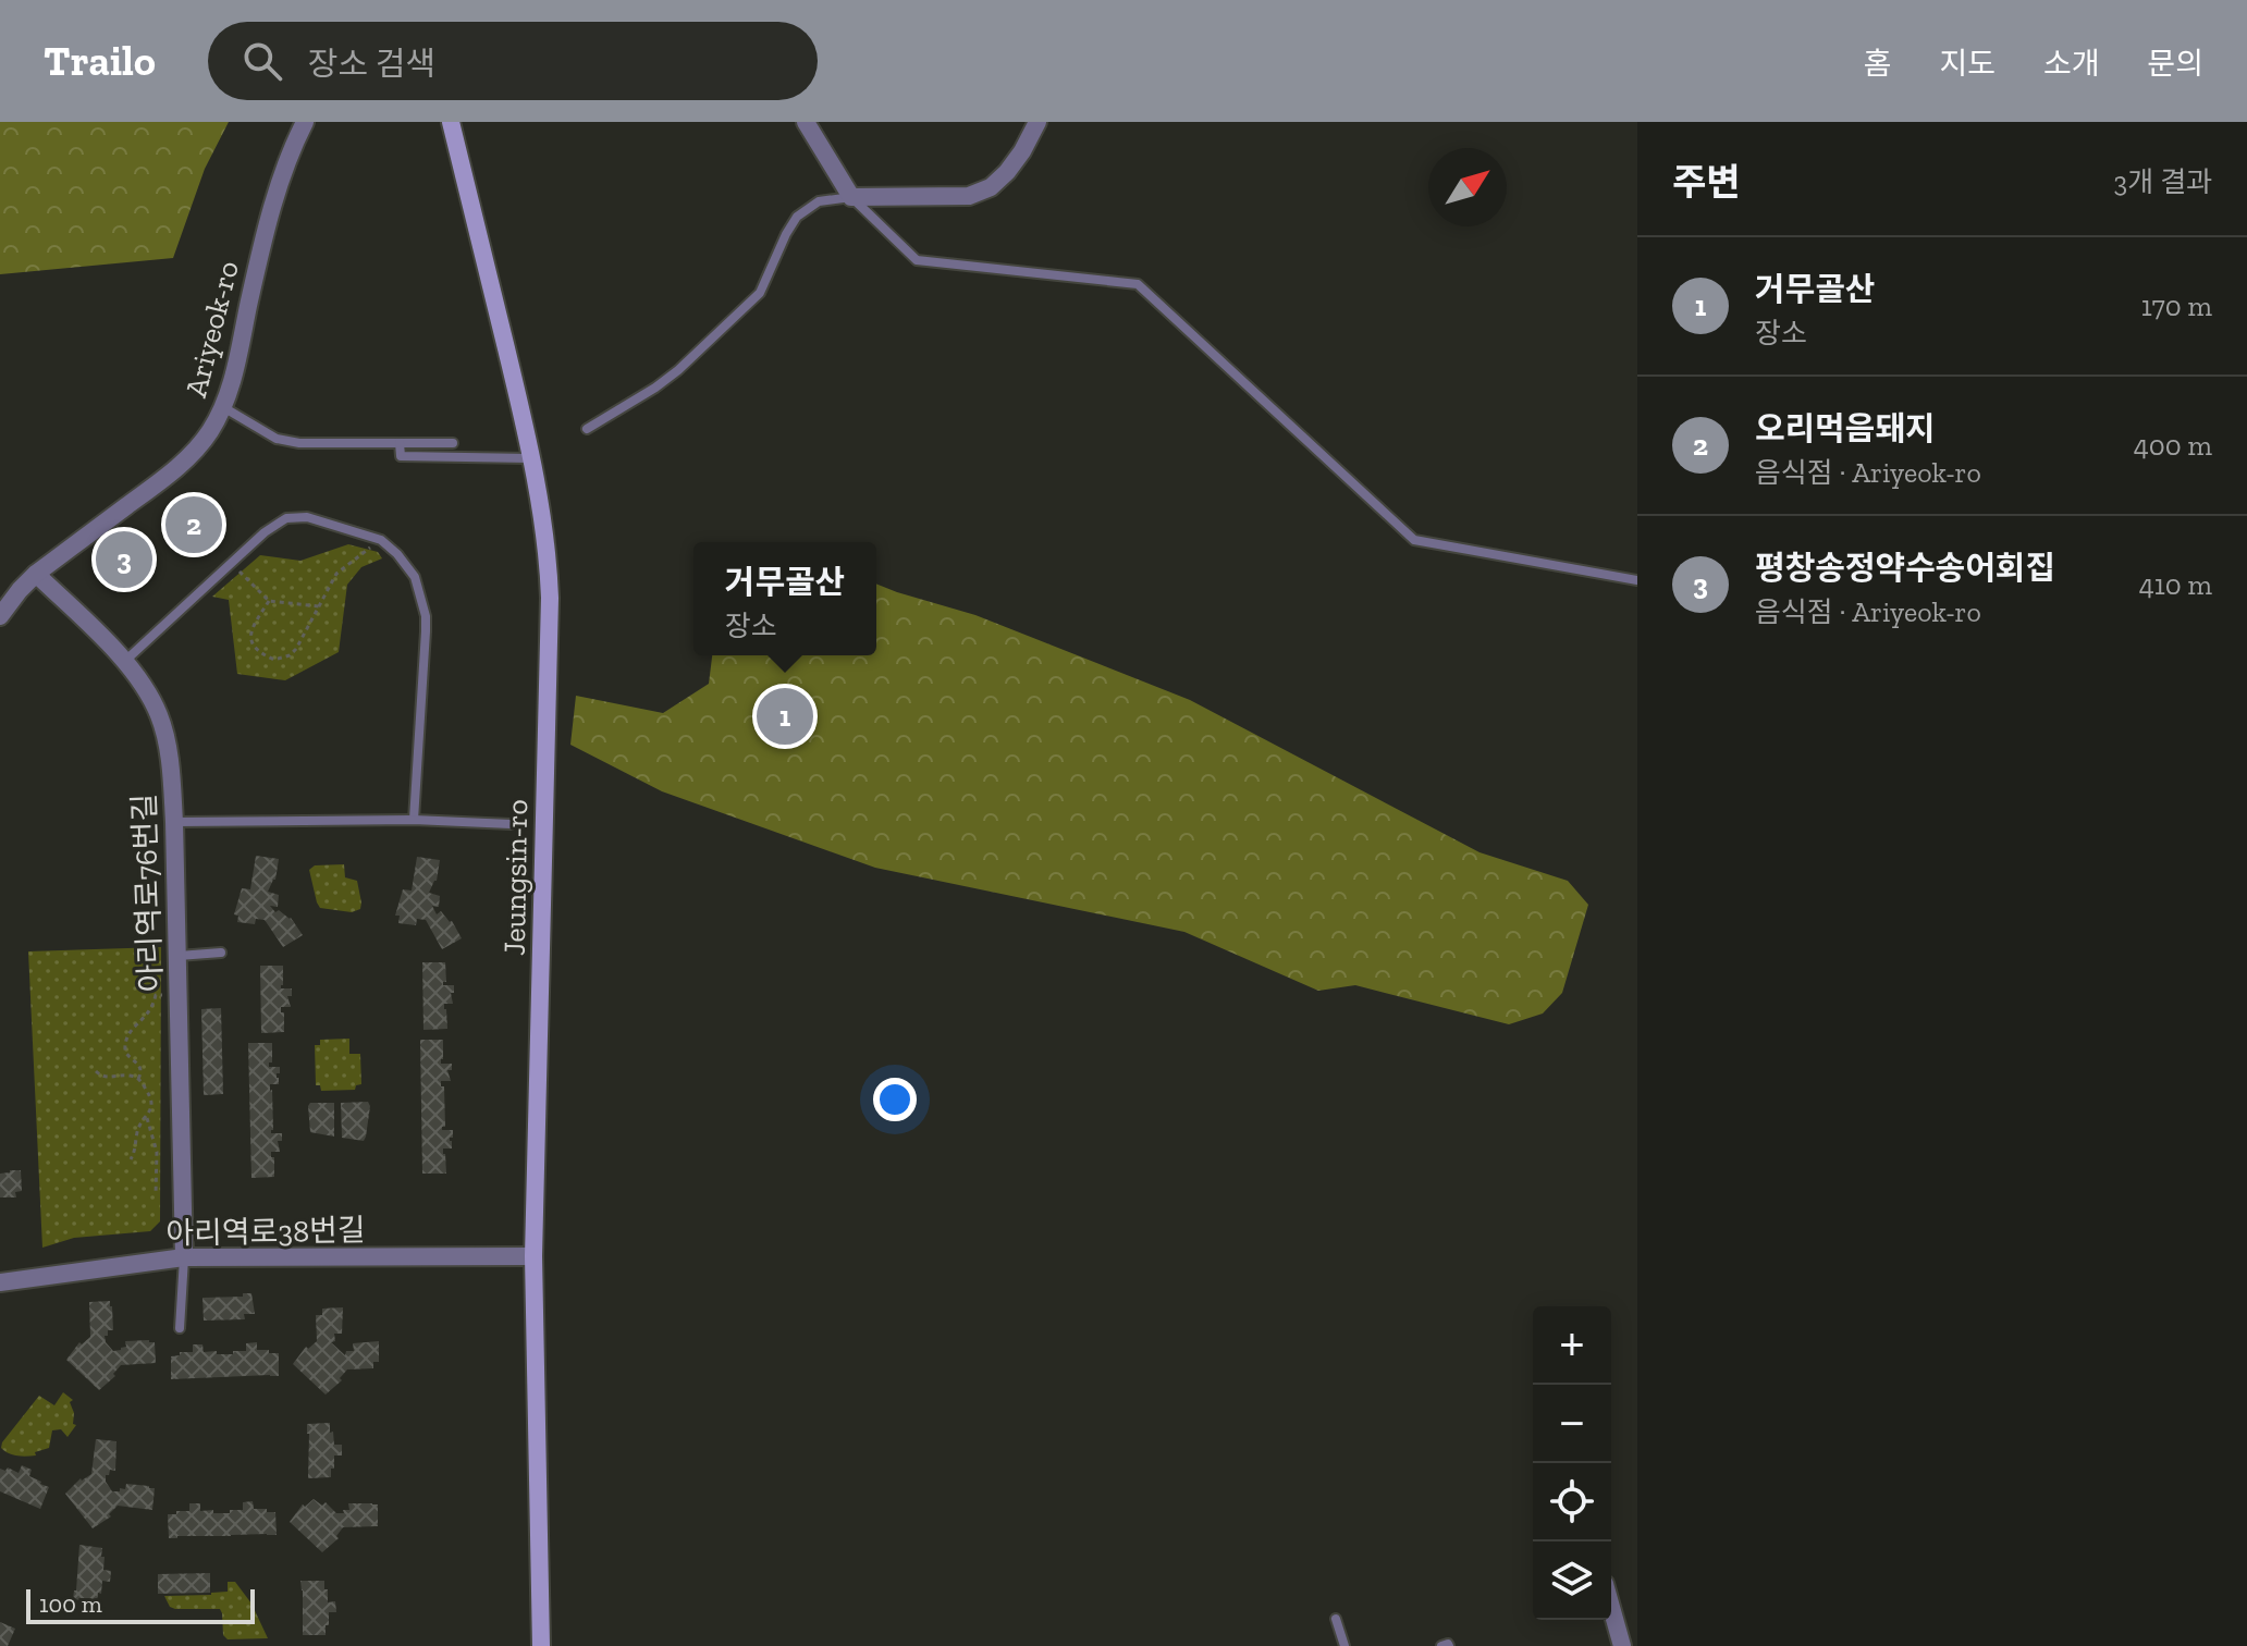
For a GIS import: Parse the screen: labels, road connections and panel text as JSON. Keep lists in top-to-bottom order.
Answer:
{
  "streets": {
    "street": [
      "Ariyeok-ro",
      "Jeungsin-ro",
      "아리역로76번길",
      "아리역로38번길"
    ]
  },
  "crossings": [
    ["Ariyeok-ro", "아리역로76번길"],
    ["Jeungsin-ro", "아리역로38번길"],
    ["아리역로76번길", "아리역로38번길"]
  ],
  "scale_bar": "100 m",
  "north": "top right",
  "page": {
    "header": "Trailo",
    "search": "장소 검색",
    "nav": [
      "홈",
      "지도",
      "소개",
      "문의"
    ],
    "heading": ["주변", "3개 결과"],
    "list": [
      {
        "mark": "1",
        "name": "거무골산",
        "note": "장소",
        "value": "170 m"
      },
      {
        "mark": "2",
        "name": "오리먹음돼지",
        "note": "음식점 · Ariyeok-ro",
        "value": "400 m"
      },
      {
        "mark": "3",
        "name": "평창송정약수송어회집",
        "note": "음식점 · Ariyeok-ro",
        "value": "410 m"
      }
    ],
    "pins": ["2", "3", "1"],
    "popup": ["거무골산", "장소"],
    "map_buttons": ["+", "−"],
    "scale": "100 m"
  }
}
